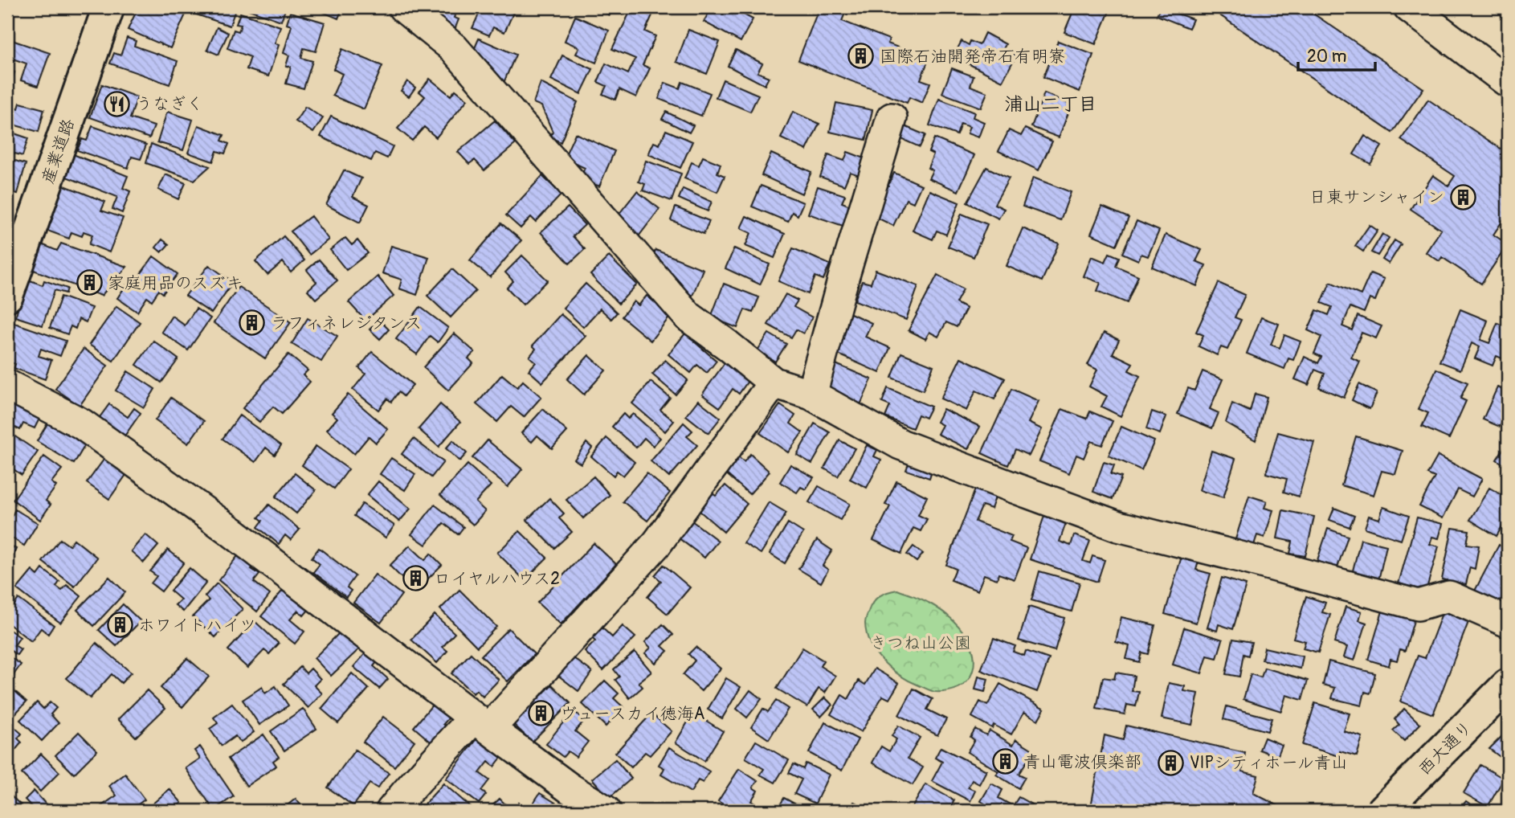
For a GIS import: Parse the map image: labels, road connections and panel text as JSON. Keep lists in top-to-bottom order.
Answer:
{
  "streets": {
    "street": ["産業道路", "西大通り"]
  },
  "districts": ["浦山二丁目"],
  "parks": ["きつね山公園"],
  "places": {
    "building": [
      "国際石油開発帝石有明寮",
      "日東サンシャイン",
      "家庭用品のスズキ",
      "ラフィネレジタンス",
      "ロイヤルハウス2",
      "ホワイトハイツ",
      "ヴュースカイ徳海A",
      "青山電波倶楽部",
      "VIPシティホール青山"
    ],
    "restaurant": ["うなぎく"]
  },
  "scale_bar": "20 m"
}
